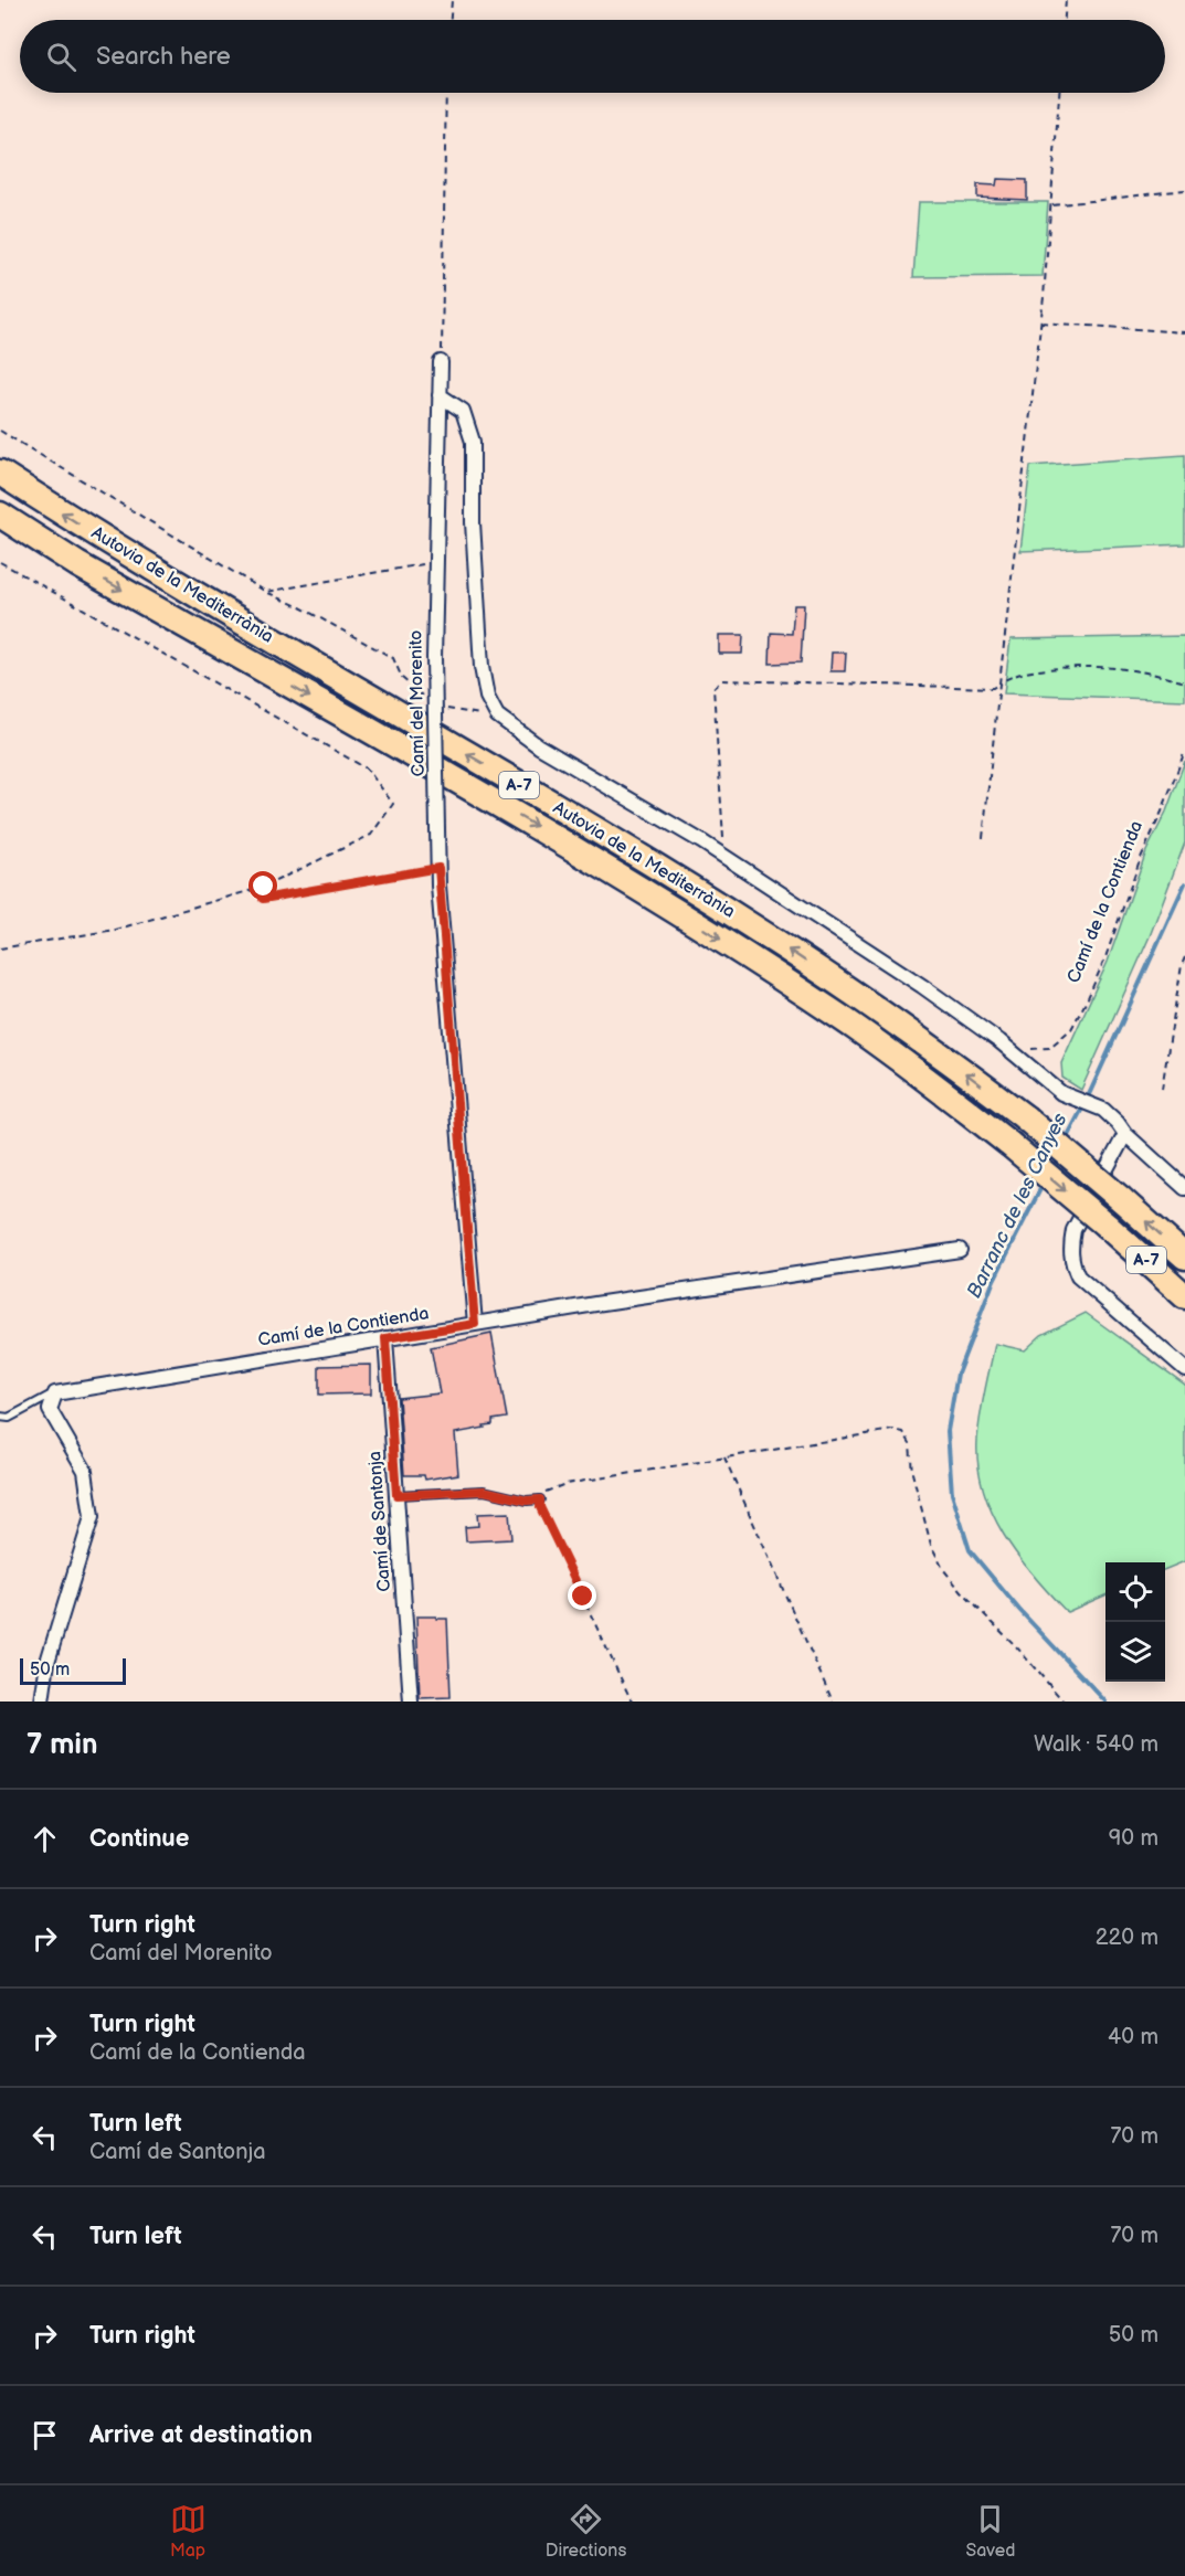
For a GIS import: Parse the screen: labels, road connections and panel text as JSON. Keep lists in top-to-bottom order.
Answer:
{
  "streets": {
    "highway": ["Autovia de la Mediterrània", "A-7"],
    "street": ["Camí del Morenito", "Camí de la Contienda", "Camí de Santonja"]
  },
  "crossings": [
    ["Camí del Morenito", "Camí de la Contienda"],
    ["Camí de la Contienda", "Camí de Santonja"]
  ],
  "water": ["Barranc de les Canyes"],
  "scale_bar": "50 m",
  "page": {
    "search": "Search here",
    "scale": "50 m",
    "heading": ["7 min", "Walk · 540 m"],
    "list": [
      ["Continue", "90 m"],
      ["Turn right", "Camí del Morenito", "220 m"],
      ["Turn right", "Camí de la Contienda", "40 m"],
      ["Turn left", "Camí de Santonja", "70 m"],
      ["Turn left", "70 m"],
      ["Turn right", "50 m"],
      "Arrive at destination"
    ],
    "nav": ["Map", "Directions", "Saved"]
  }
}
